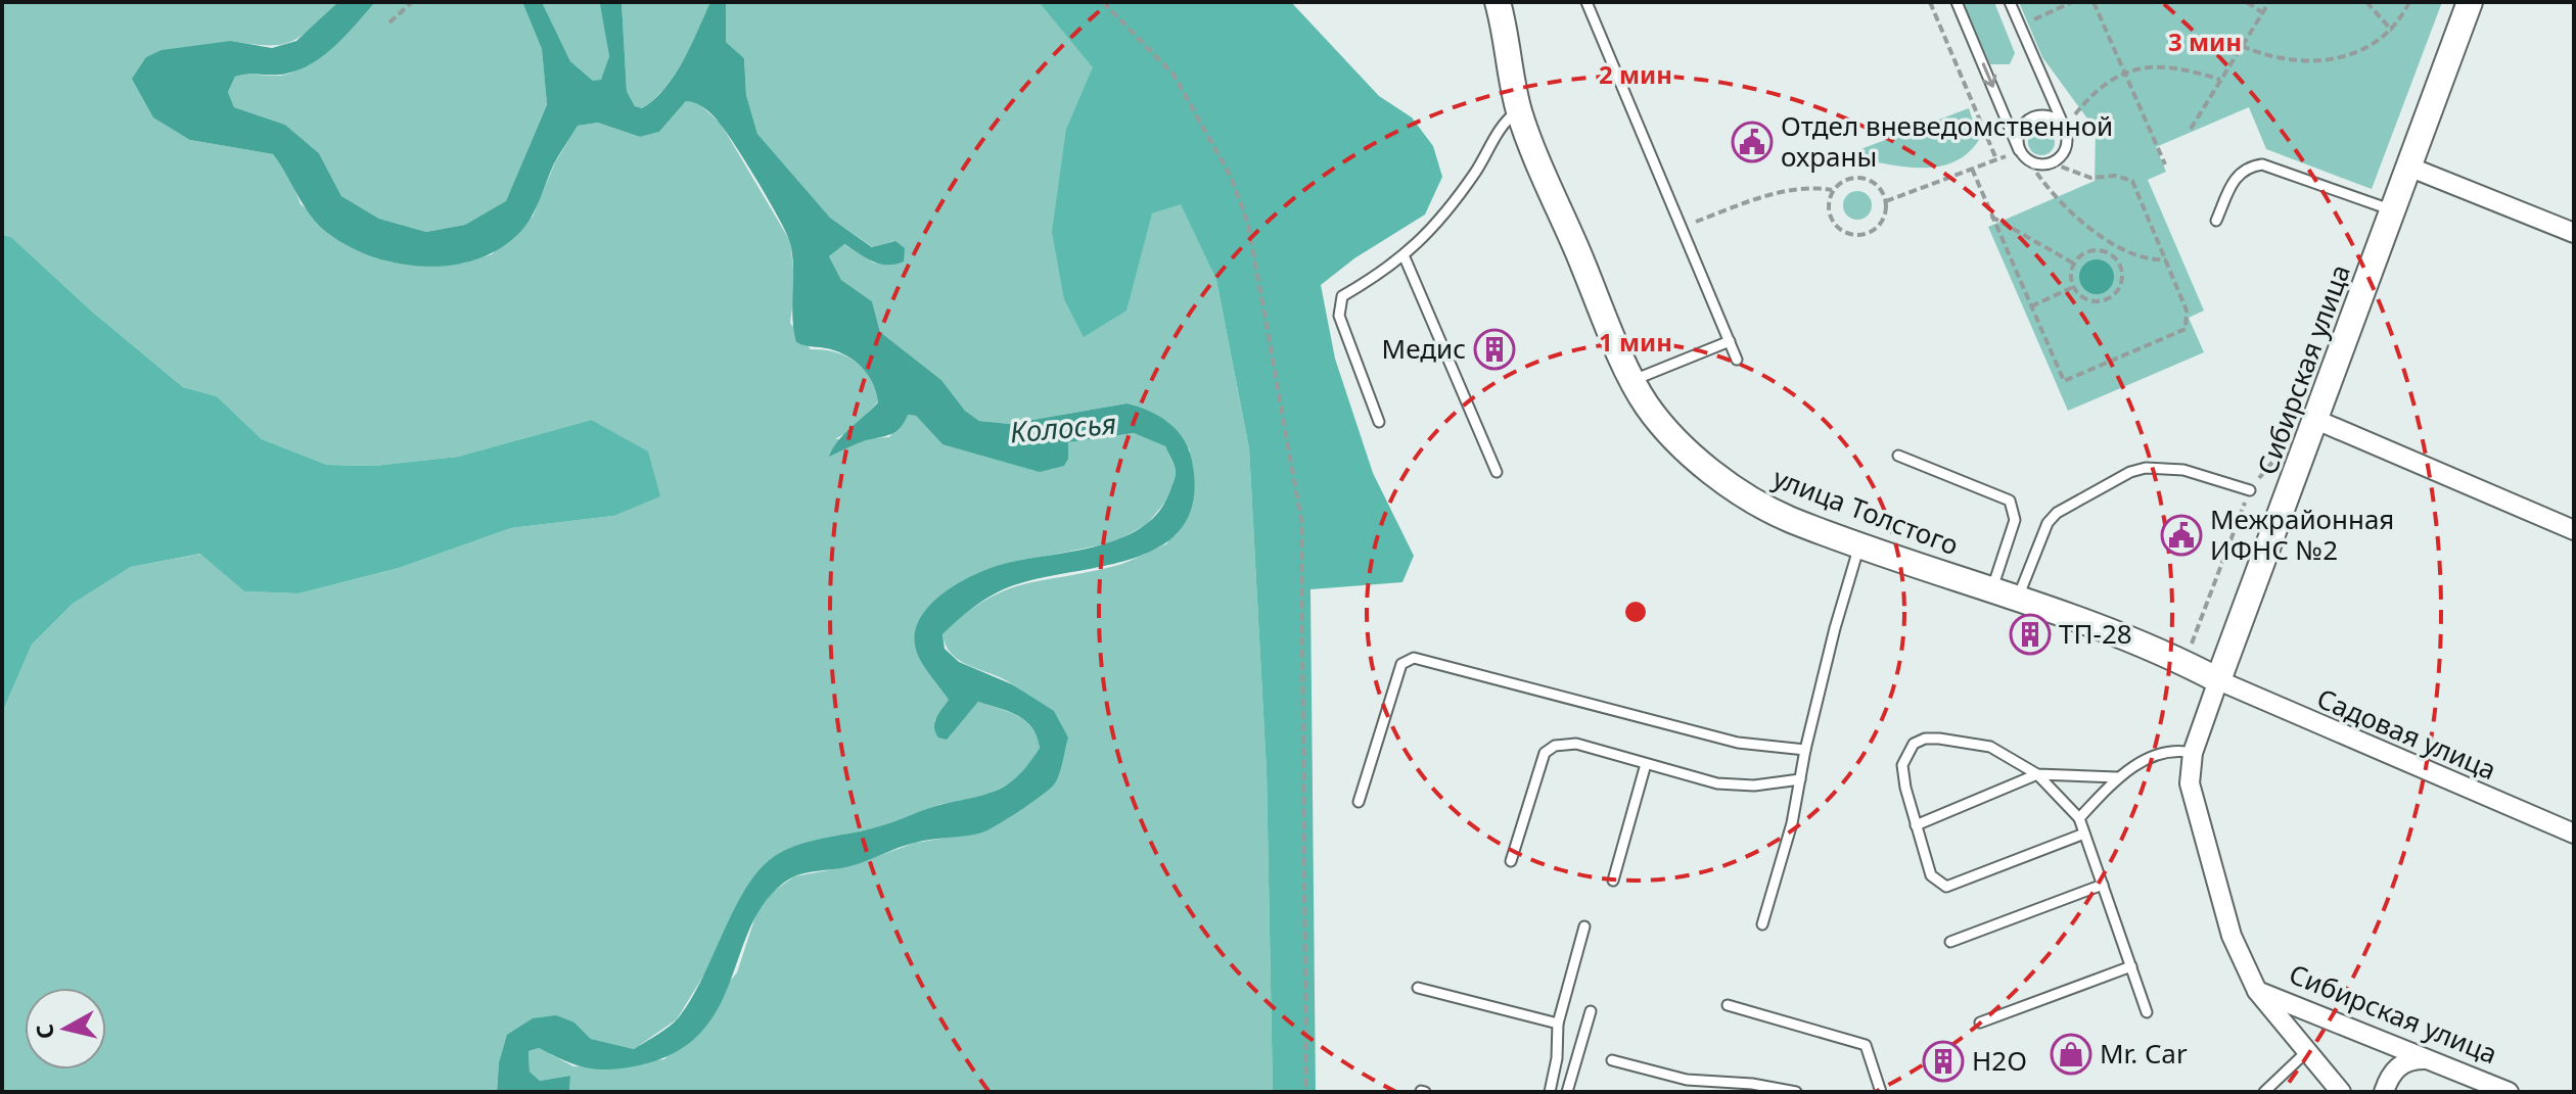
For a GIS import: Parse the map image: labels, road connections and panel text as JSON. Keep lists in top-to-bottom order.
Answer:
{
  "streets": {
    "street": ["Сибирская улица", "улица Толстого", "Садовая улица"]
  },
  "crossings": [
    ["Сибирская улица", "улица Толстого"],
    ["Сибирская улица", "Садовая улица"],
    ["улица Толстого", "Садовая улица"]
  ],
  "water": ["Колосья"],
  "places": {
    "public building": ["Отдел вневедомственной охраны", "Межрайонная ИФНС №2"],
    "building": ["Медис", "ТП-28", "Н2О"],
    "shop": ["Mr. Car"]
  },
  "north": "left",
  "rings": ["3 мин", "2 мин", "1 мин"]
}
